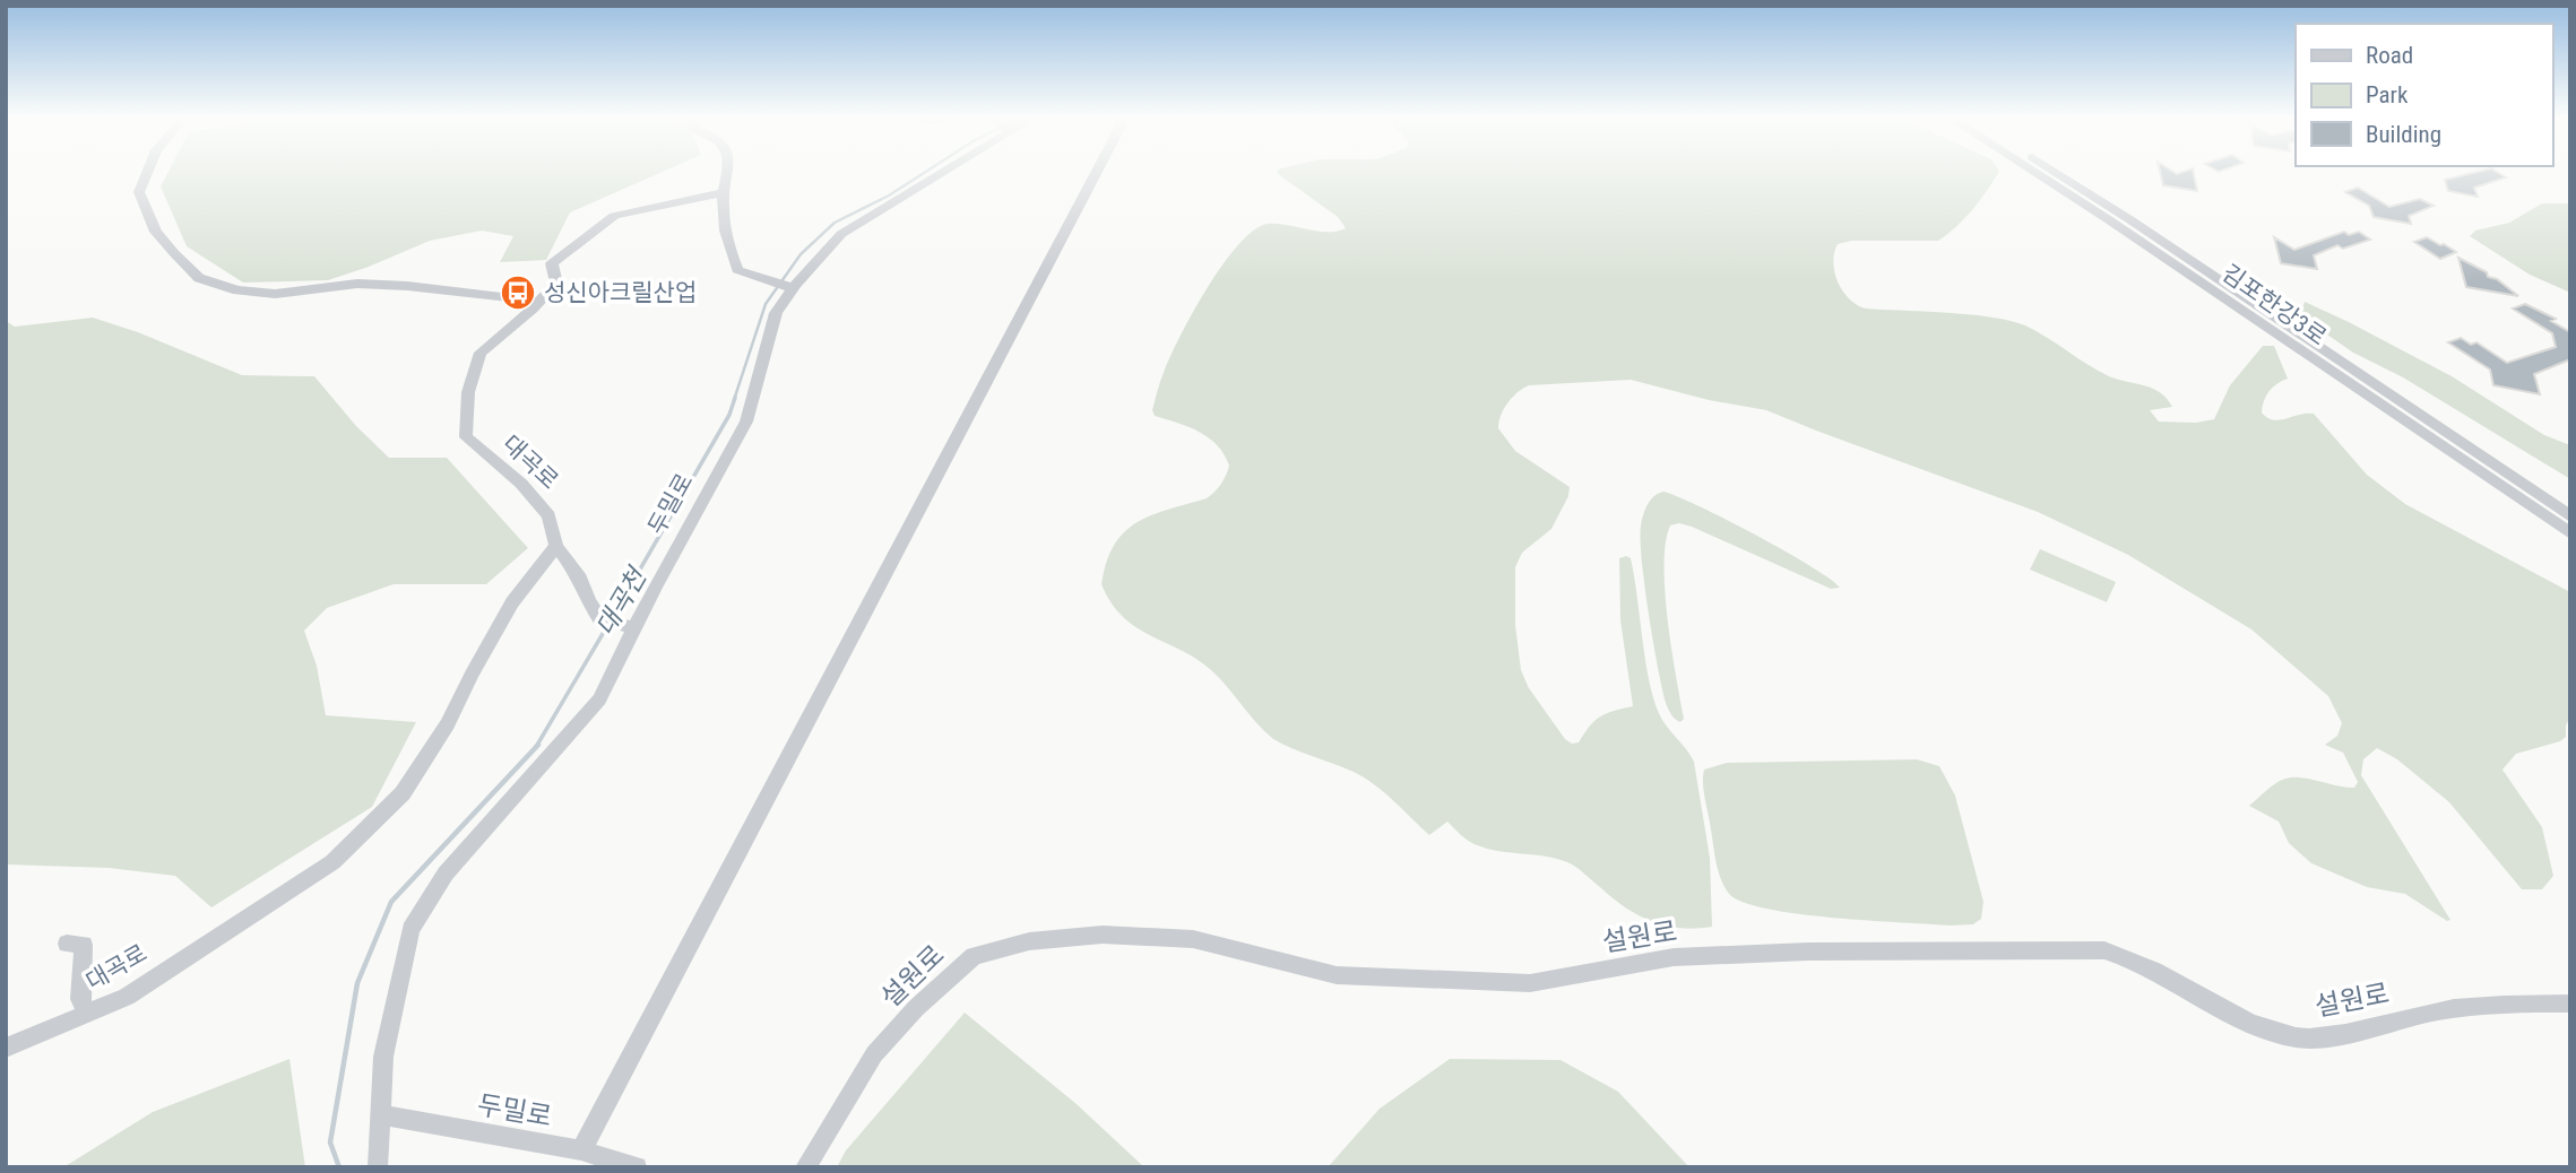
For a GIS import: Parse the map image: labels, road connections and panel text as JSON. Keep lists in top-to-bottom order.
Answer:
{
  "streets": {
    "street": [
      "김포한강3로",
      "대곡로",
      "두밀로",
      "설원로"
    ]
  },
  "water": ["대곡천"],
  "places": {
    "bus stop": ["성신아크릴산업"]
  },
  "legend": ["Road", "Park", "Building"]
}
